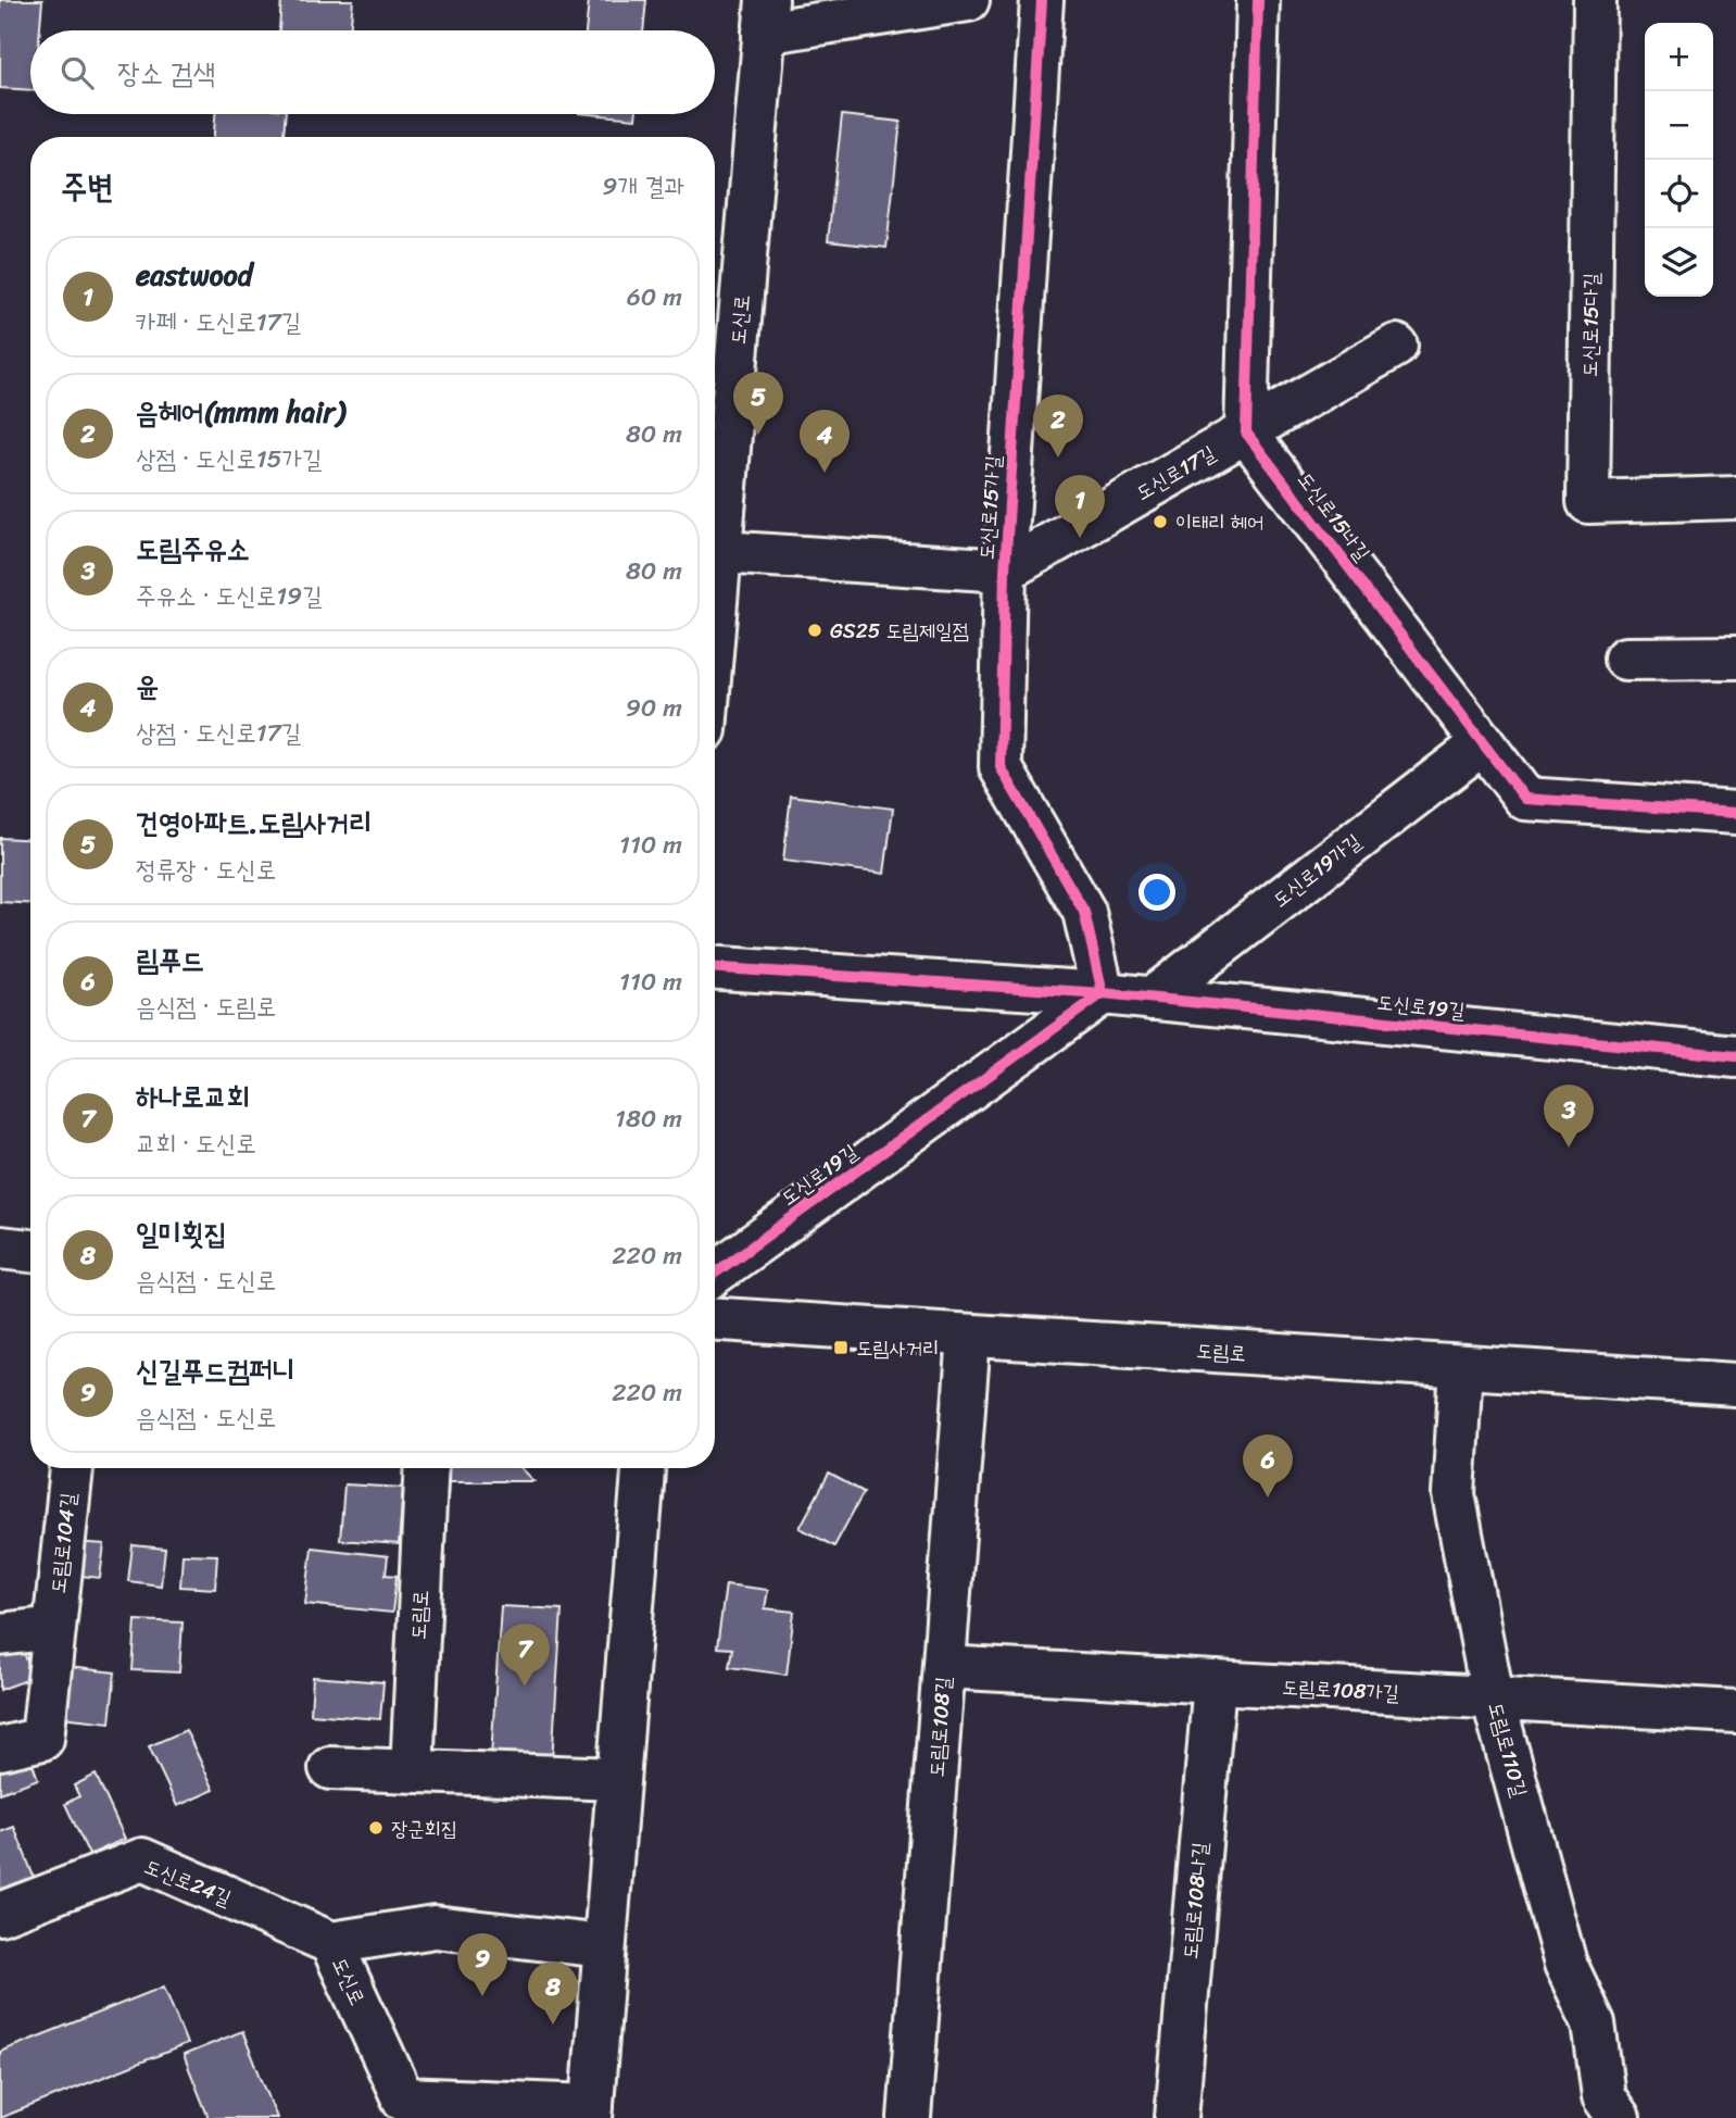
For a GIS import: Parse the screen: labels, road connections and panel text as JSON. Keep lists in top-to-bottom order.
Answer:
{
  "streets": {
    "street": [
      "도신로",
      "도신로15다길",
      "도신로17길",
      "도신로15가길",
      "도신로15나길",
      "도신로19가길",
      "도신로19길",
      "도림로",
      "도림로104길",
      "도림로108가길",
      "도림로108길",
      "도림로110길",
      "도신로24길",
      "도림로108나길"
    ]
  },
  "crossings": [
    ["도신로", "도신로24길"],
    ["도신로17길", "도신로15가길"],
    ["도신로17길", "도신로15나길"],
    ["도신로15가길", "도신로19길"],
    ["도신로15나길", "도신로19가길"],
    ["도신로19가길", "도신로19길"],
    ["도림로", "도림로108길"],
    ["도림로", "도림로110길"],
    ["도림로108가길", "도림로108길"],
    ["도림로108가길", "도림로110길"],
    ["도림로108가길", "도림로108나길"]
  ],
  "places": {
    "other": ["이태리 헤어", "GS25 도림제일점", "장군회집"],
    "transit": ["도림사거리"]
  },
  "page": {
    "map_buttons": ["+", "−"],
    "search": "장소 검색",
    "heading": ["주변", "9개 결과"],
    "list": [
      {
        "mark": "1",
        "name": "eastwood",
        "note": "카페 · 도신로17길",
        "value": "60 m"
      },
      {
        "mark": "2",
        "name": "음헤어(mmm hair)",
        "note": "상점 · 도신로15가길",
        "value": "80 m"
      },
      {
        "mark": "3",
        "name": "도림주유소",
        "note": "주유소 · 도신로19길",
        "value": "80 m"
      },
      {
        "mark": "4",
        "name": "윤",
        "note": "상점 · 도신로17길",
        "value": "90 m"
      },
      {
        "mark": "5",
        "name": "건영아파트.도림사거리",
        "note": "정류장 · 도신로",
        "value": "110 m"
      },
      {
        "mark": "6",
        "name": "림푸드",
        "note": "음식점 · 도림로",
        "value": "110 m"
      },
      {
        "mark": "7",
        "name": "하나로교회",
        "note": "교회 · 도신로",
        "value": "180 m"
      },
      {
        "mark": "8",
        "name": "일미횟집",
        "note": "음식점 · 도신로",
        "value": "220 m"
      },
      {
        "mark": "9",
        "name": "신길푸드컴퍼니",
        "note": "음식점 · 도신로",
        "value": "220 m"
      }
    ],
    "pins": [
      "5",
      "2",
      "4",
      "1",
      "3",
      "6",
      "7",
      "9",
      "8"
    ]
  }
}
